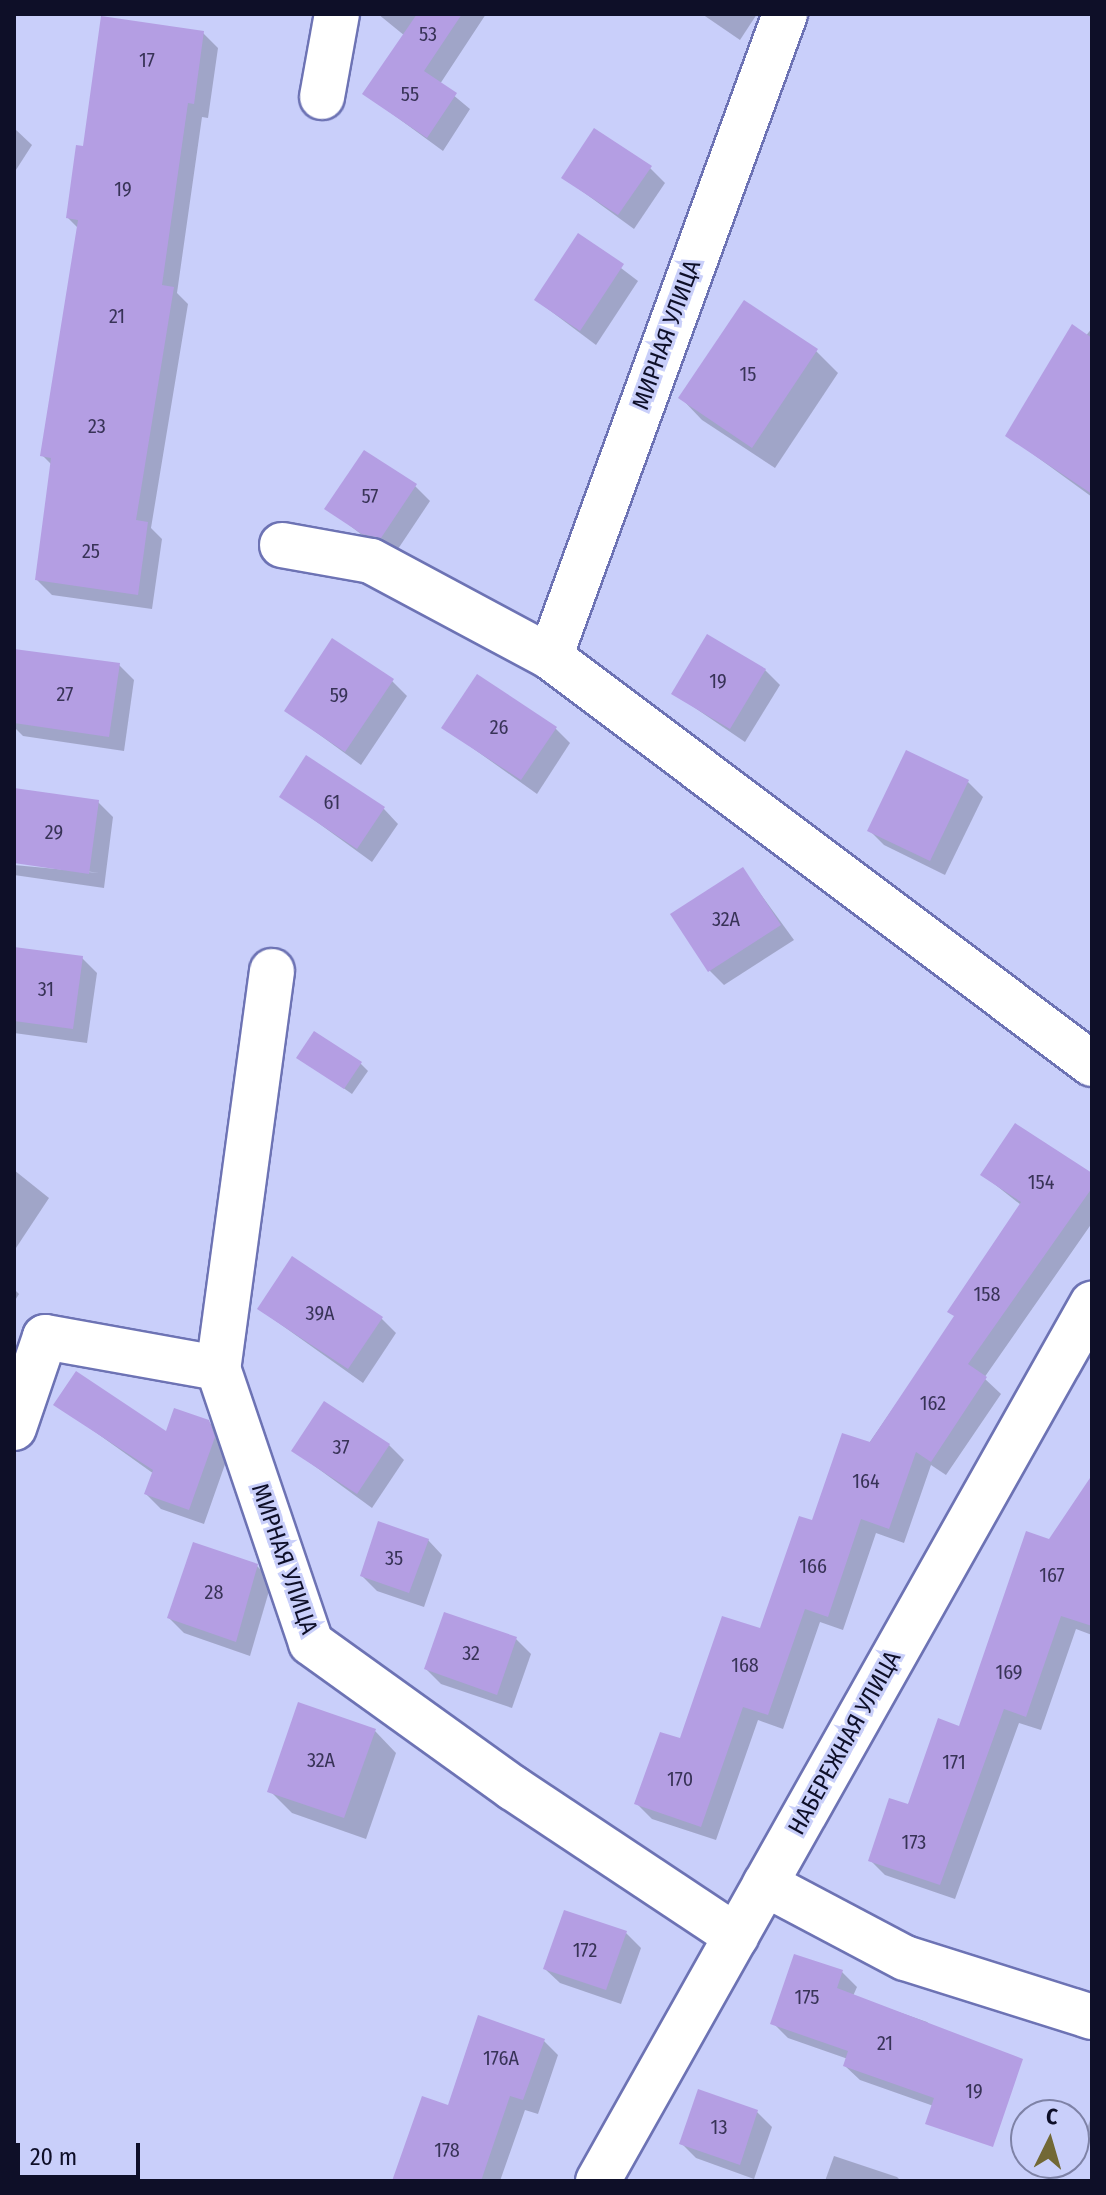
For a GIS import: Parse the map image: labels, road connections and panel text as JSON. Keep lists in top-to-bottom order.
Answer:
{
  "streets": {
    "street": ["МИРНАЯ УЛИЦА", "НАБЕРЕЖНАЯ УЛИЦА"]
  },
  "crossings": [
    ["МИРНАЯ УЛИЦА", "НАБЕРЕЖНАЯ УЛИЦА"]
  ],
  "house_numbers": [
    "53",
    "17",
    "55",
    "19",
    "21",
    "15",
    "23",
    "57",
    "25",
    "19",
    "27",
    "59",
    "26",
    "61",
    "29",
    "32А",
    "31",
    "154",
    "158",
    "39А",
    "162",
    "37",
    "164",
    "35",
    "166",
    "167",
    "28",
    "32",
    "168",
    "169",
    "32А",
    "171",
    "170",
    "173",
    "172",
    "175",
    "21",
    "176А",
    "19",
    "13",
    "178"
  ],
  "scale_bar": "20 m",
  "north": "top"
}
